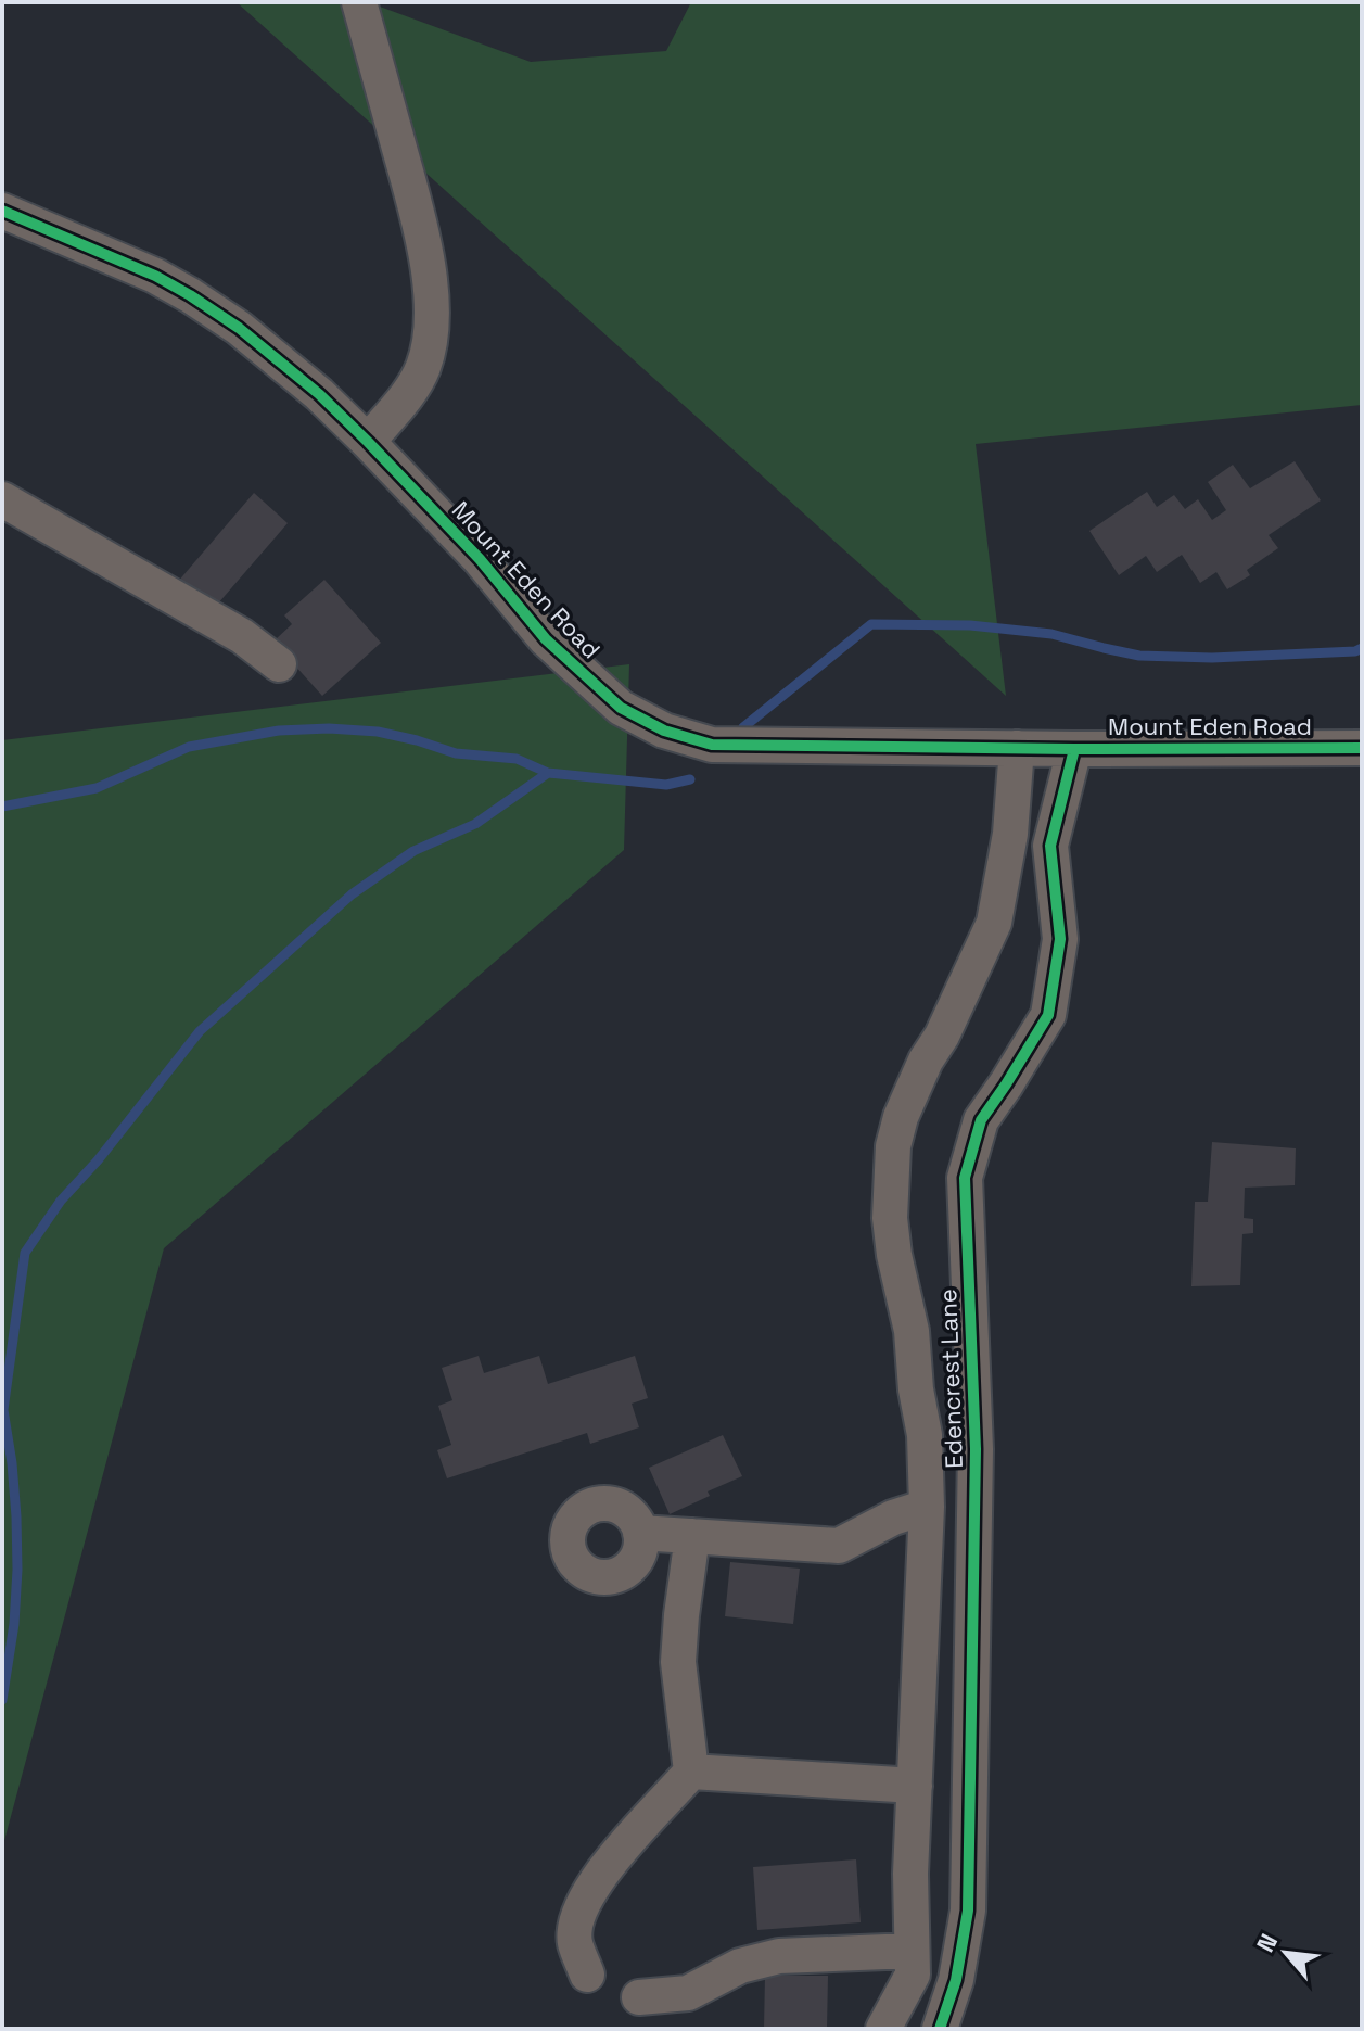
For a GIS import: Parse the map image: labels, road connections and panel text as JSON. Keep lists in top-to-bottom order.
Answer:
{
  "streets": {
    "street": ["Mount Eden Road", "Edencrest Lane"]
  },
  "crossings": [
    ["Mount Eden Road", "Edencrest Lane"]
  ],
  "north": "top left"
}
